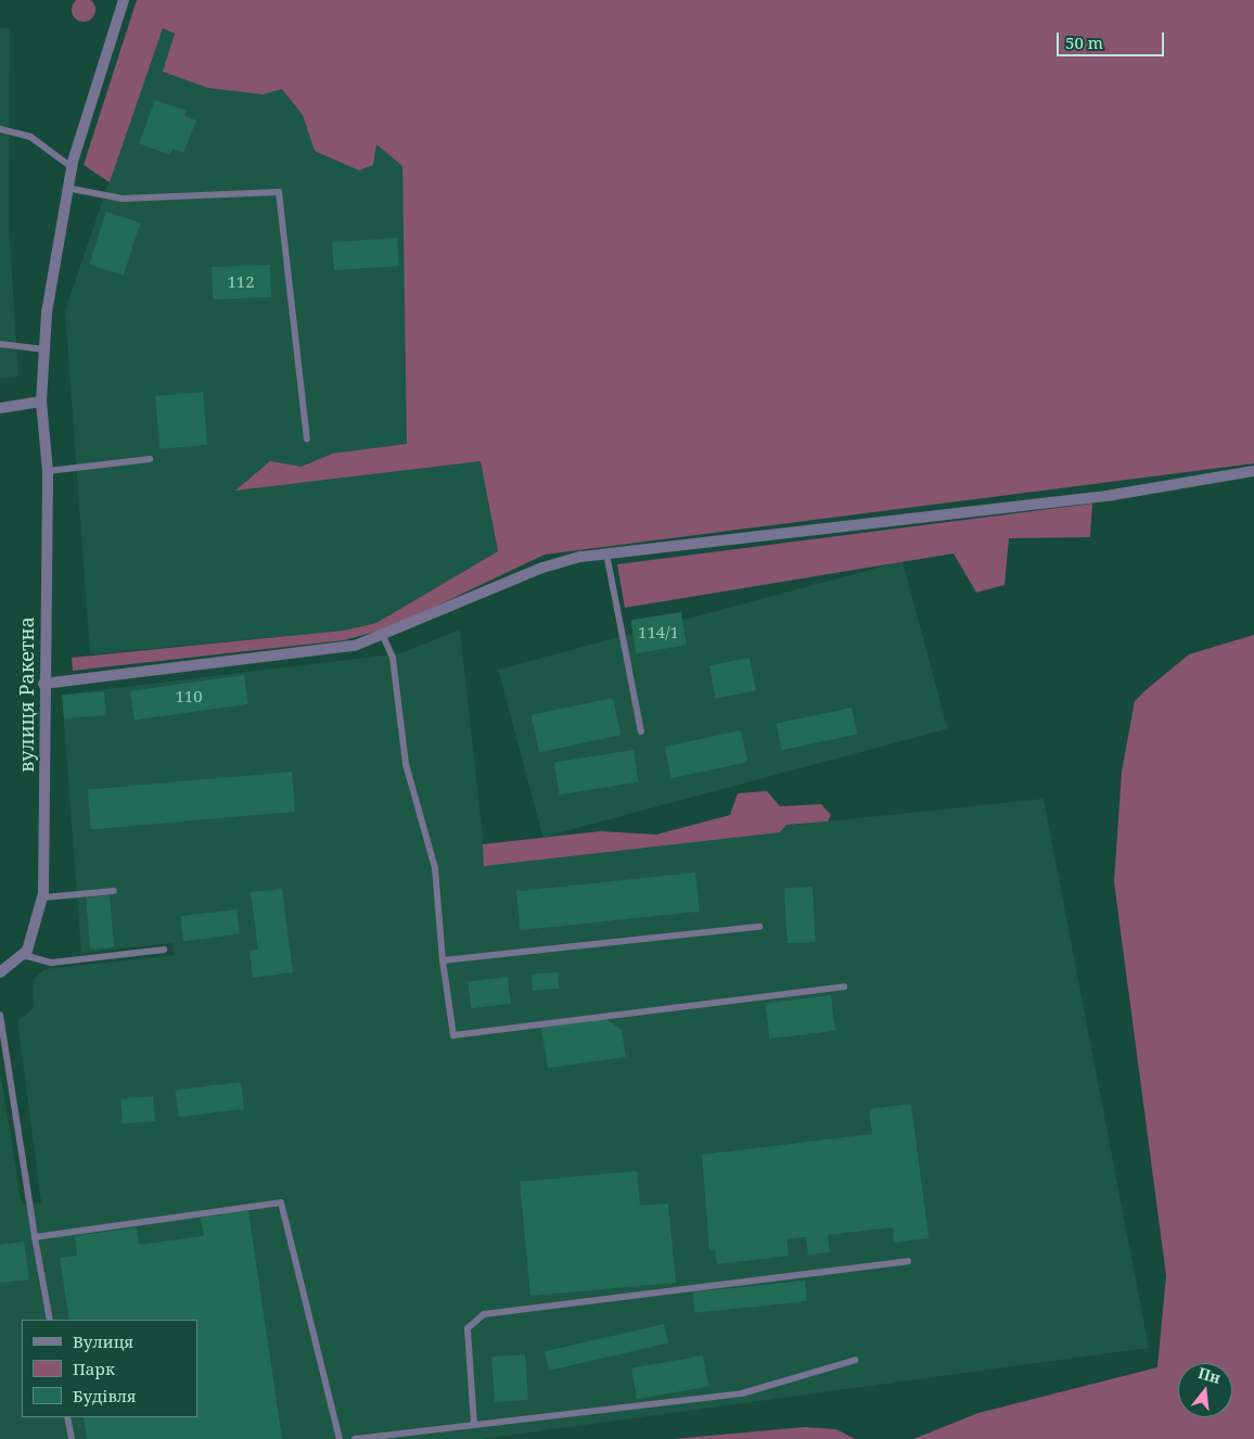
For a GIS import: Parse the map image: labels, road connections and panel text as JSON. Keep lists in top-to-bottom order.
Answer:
{
  "streets": {
    "street": ["вулиця Ракетна"]
  },
  "house_numbers": ["112", "114/1", "110"],
  "legend": ["Вулиця", "Парк", "Будівля"],
  "scale_bar": "50 m",
  "north": "top"
}
